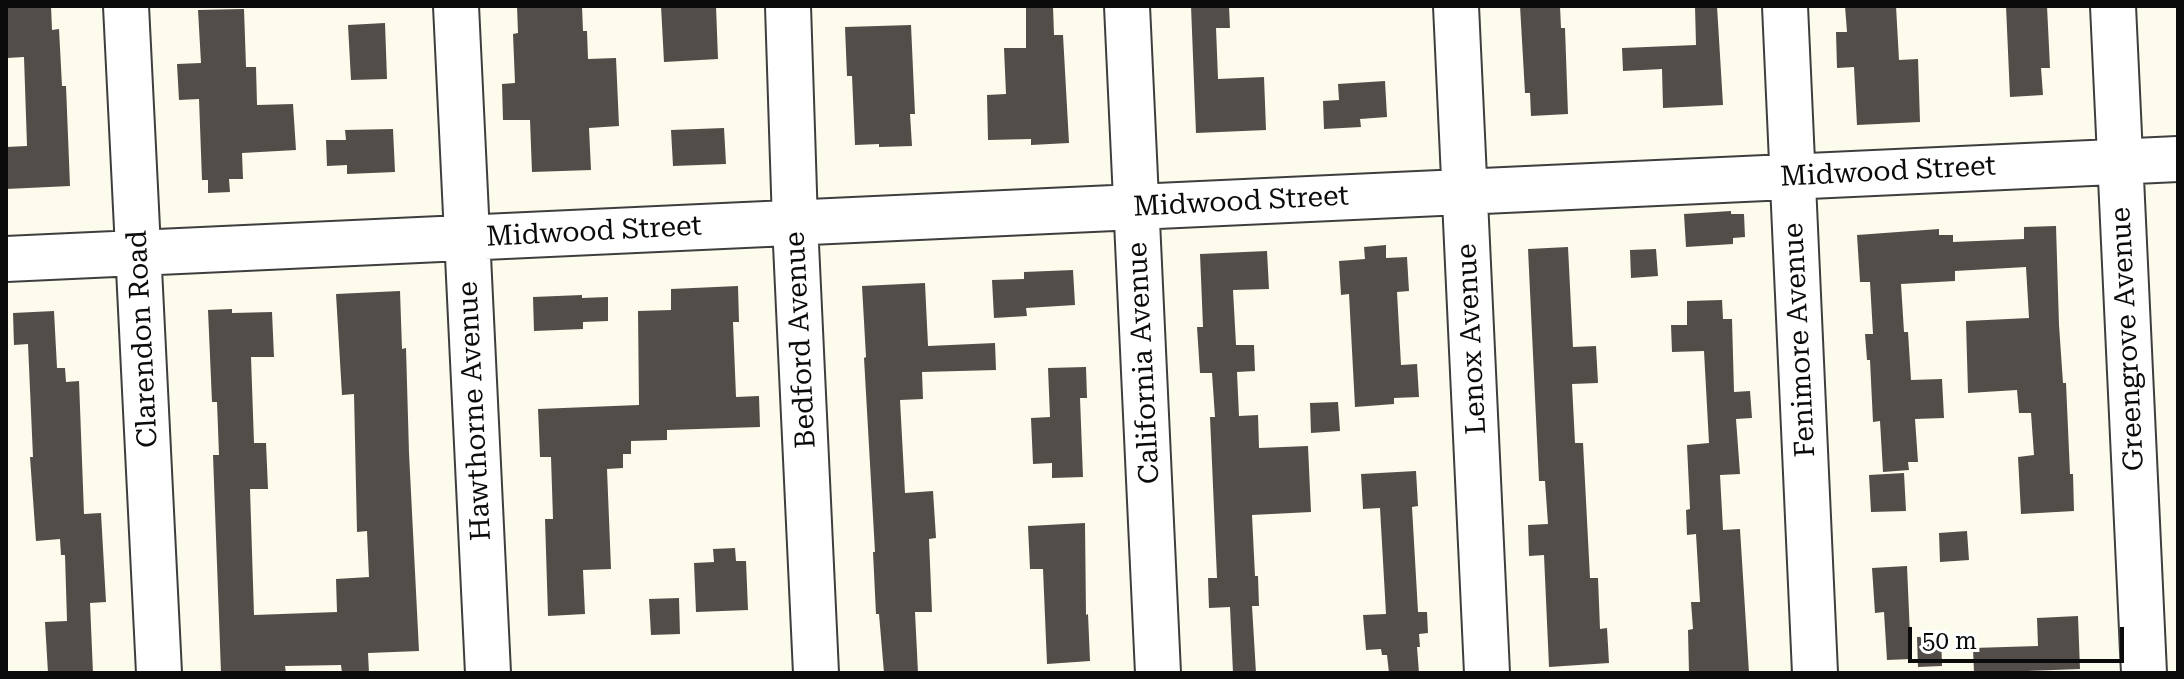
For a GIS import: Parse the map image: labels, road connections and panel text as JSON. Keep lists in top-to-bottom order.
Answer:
{
  "streets": {
    "street": [
      "Midwood Street",
      "Clarendon Road",
      "Lenox Avenue",
      "Greengrove Avenue",
      "Bedford Avenue",
      "Fenimore Avenue",
      "California Avenue",
      "Hawthorne Avenue"
    ]
  },
  "crossings": [
    ["Midwood Street", "Clarendon Road"],
    ["Midwood Street", "Lenox Avenue"],
    ["Midwood Street", "Greengrove Avenue"],
    ["Midwood Street", "Bedford Avenue"],
    ["Midwood Street", "Fenimore Avenue"],
    ["Midwood Street", "California Avenue"],
    ["Midwood Street", "Hawthorne Avenue"]
  ],
  "scale_bar": "50 m"
}
